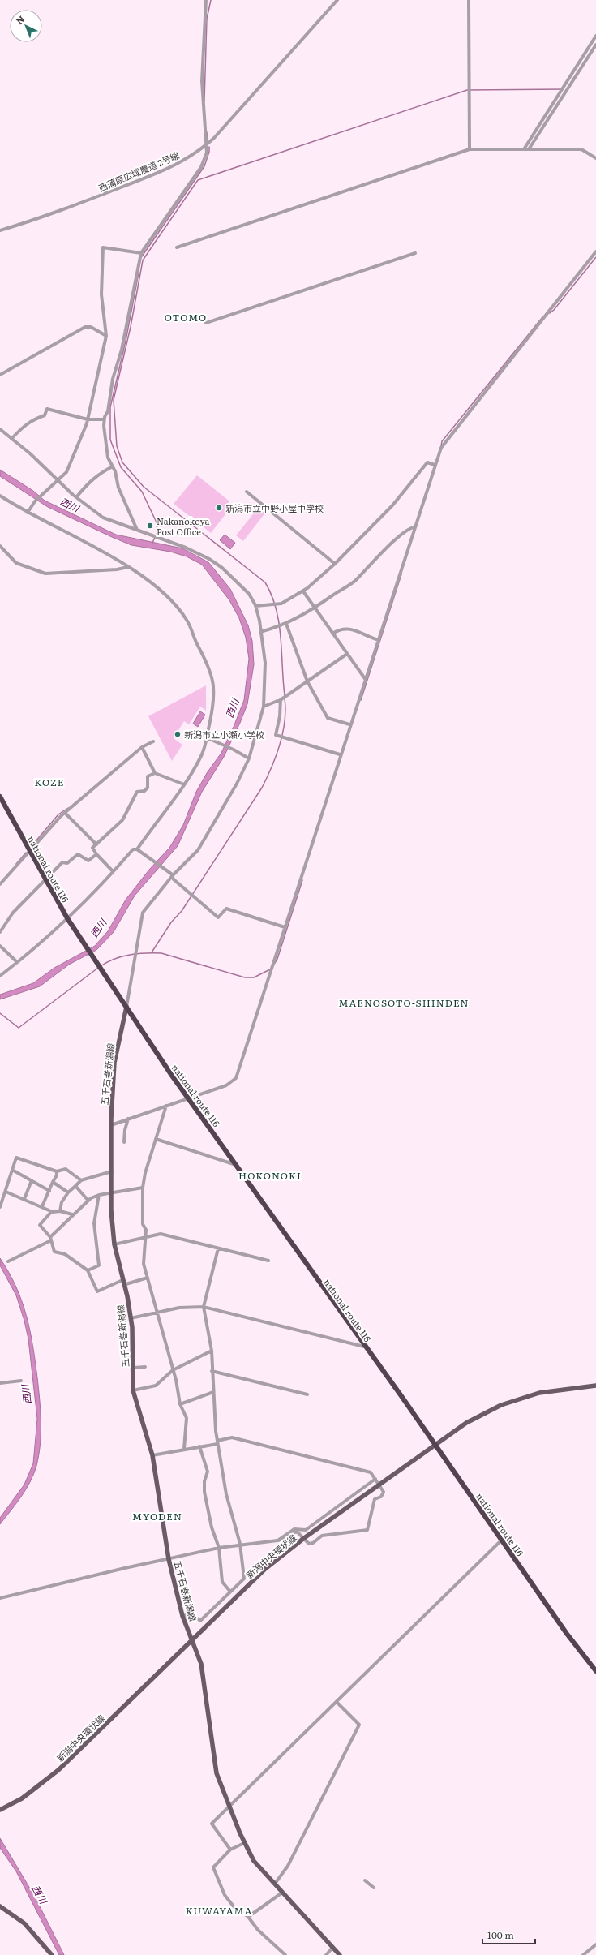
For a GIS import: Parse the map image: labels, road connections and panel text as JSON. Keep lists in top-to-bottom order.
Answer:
{
  "streets": {
    "highway": ["national route 116"],
    "main road": ["五千石巻新潟線", "新潟中央環状線"],
    "street": ["西蒲原広域農道 2号線"]
  },
  "crossings": [
    ["national route 116", "五千石巻新潟線"],
    ["national route 116", "新潟中央環状線"],
    ["五千石巻新潟線", "新潟中央環状線"]
  ],
  "districts": [
    "OTOMO",
    "KOZE",
    "MAENOSOTO-SHINDEN",
    "HOKONOKI",
    "MYODEN",
    "KUWAYAMA"
  ],
  "water": ["西川"],
  "places": ["新潟市立中野小屋中学校", "Nakanokoya Post Office", "新潟市立小瀬小学校"],
  "scale_bar": "100 m",
  "north": "top left"
}
